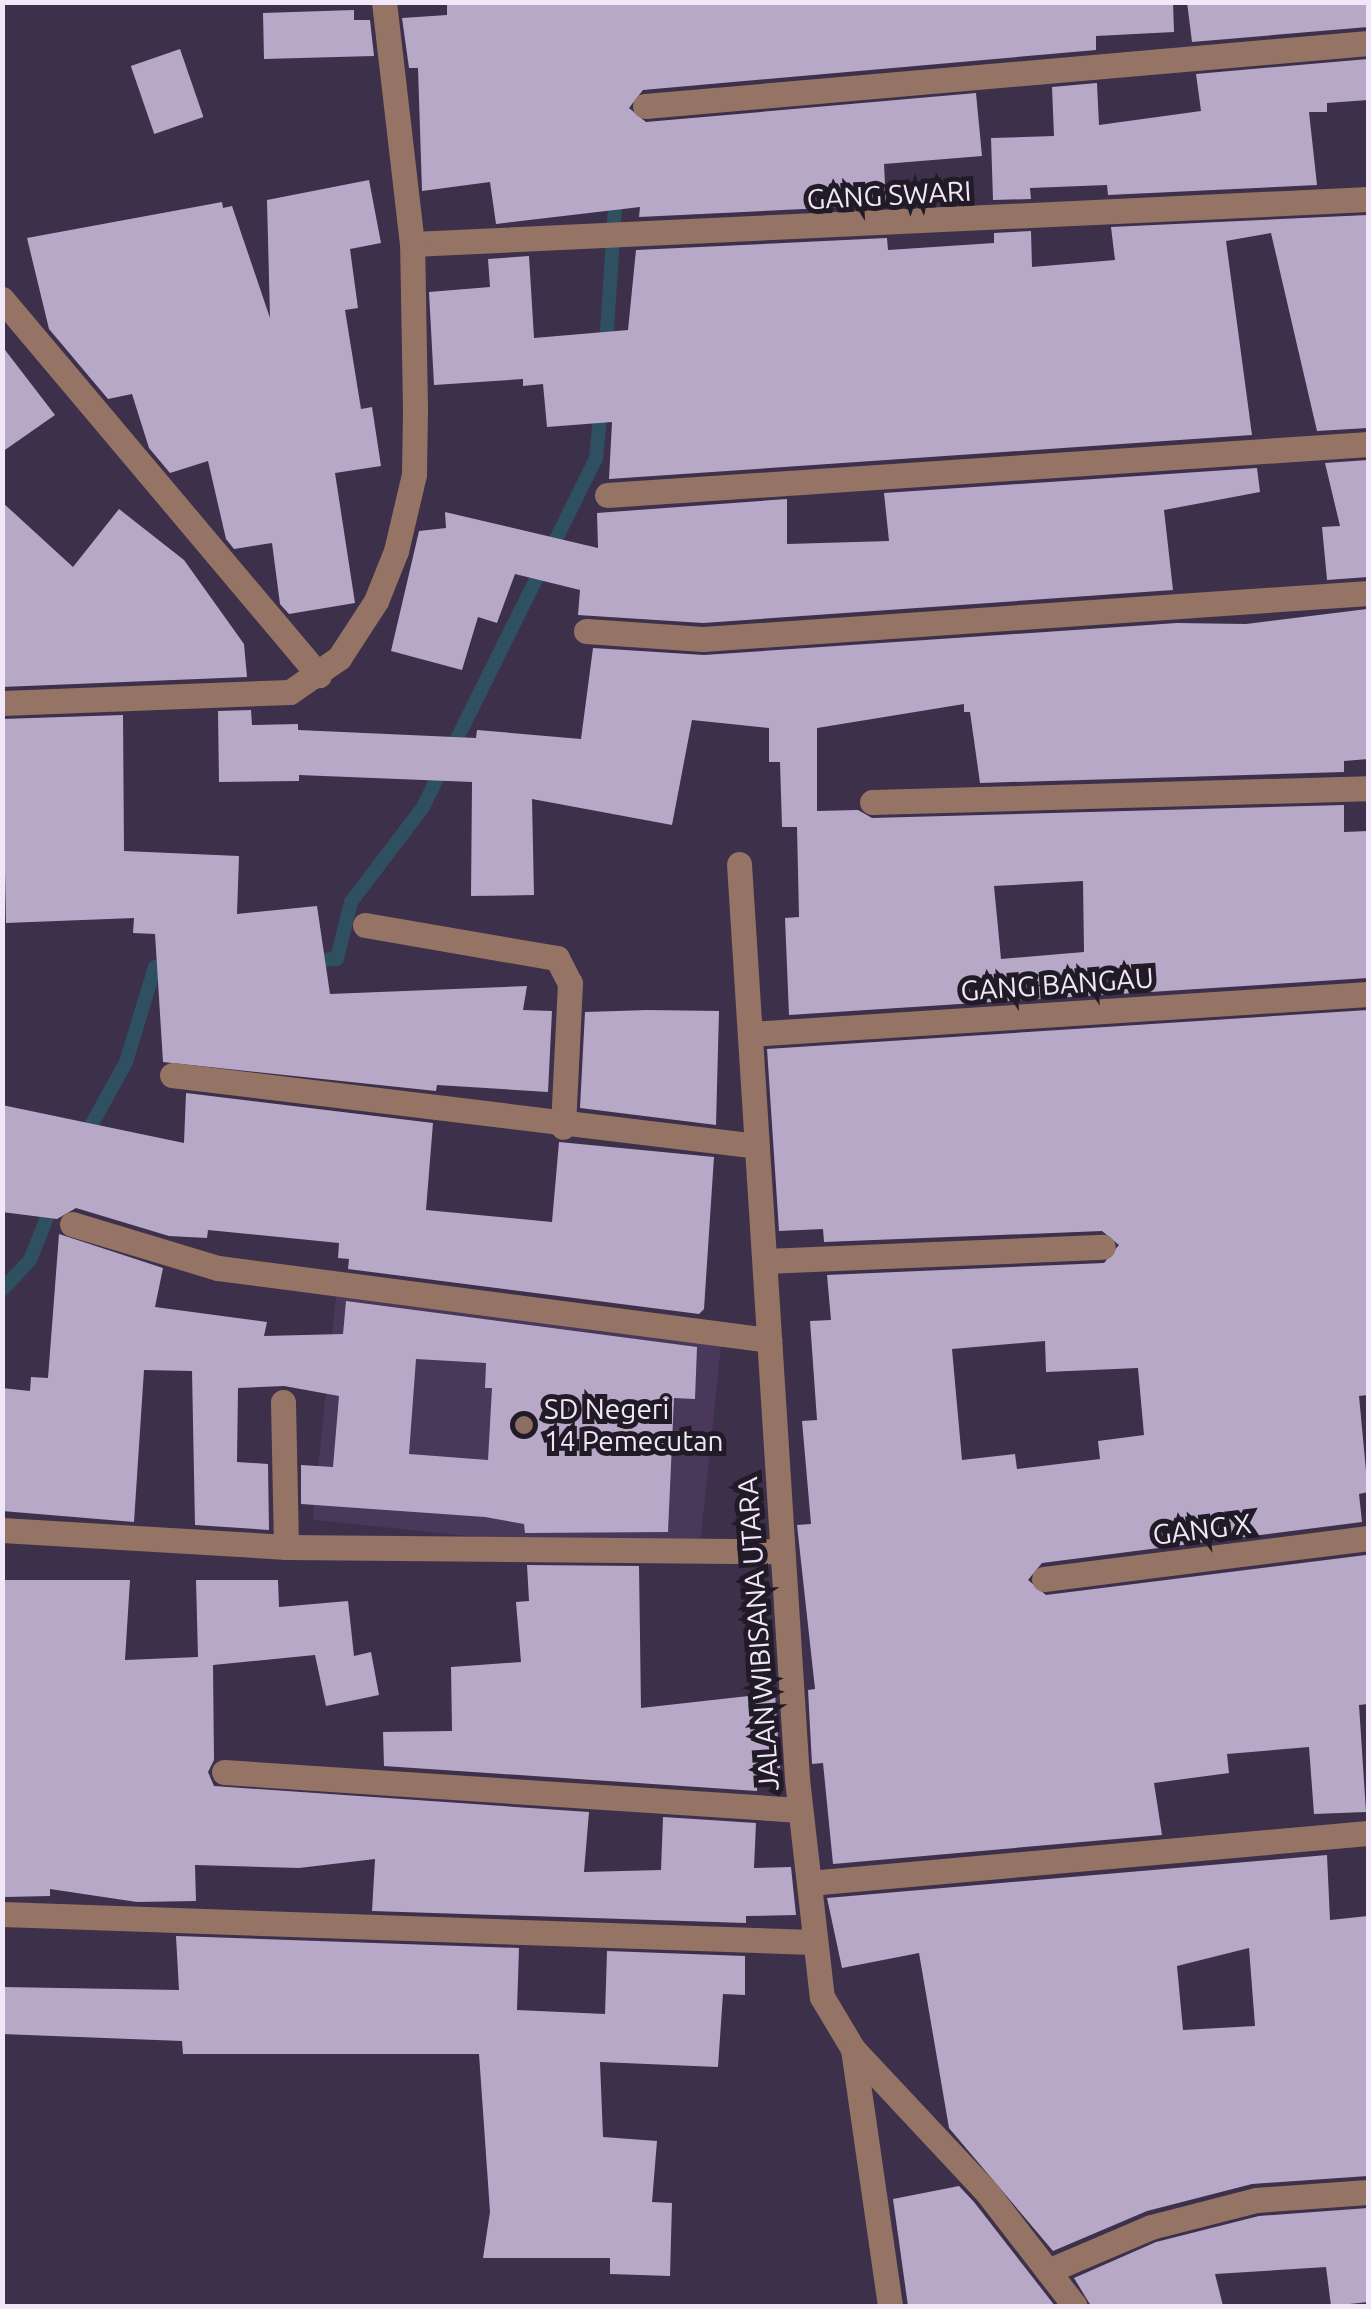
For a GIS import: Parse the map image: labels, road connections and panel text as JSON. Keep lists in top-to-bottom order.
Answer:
{
  "streets": {
    "street": [
      "GANG SWARI",
      "GANG BANGAU",
      "GANG X",
      "JALAN WIBISANA UTARA"
    ]
  },
  "crossings": [
    ["GANG BANGAU", "JALAN WIBISANA UTARA"]
  ],
  "places": ["SD Negeri 14 Pemecutan"]
}
